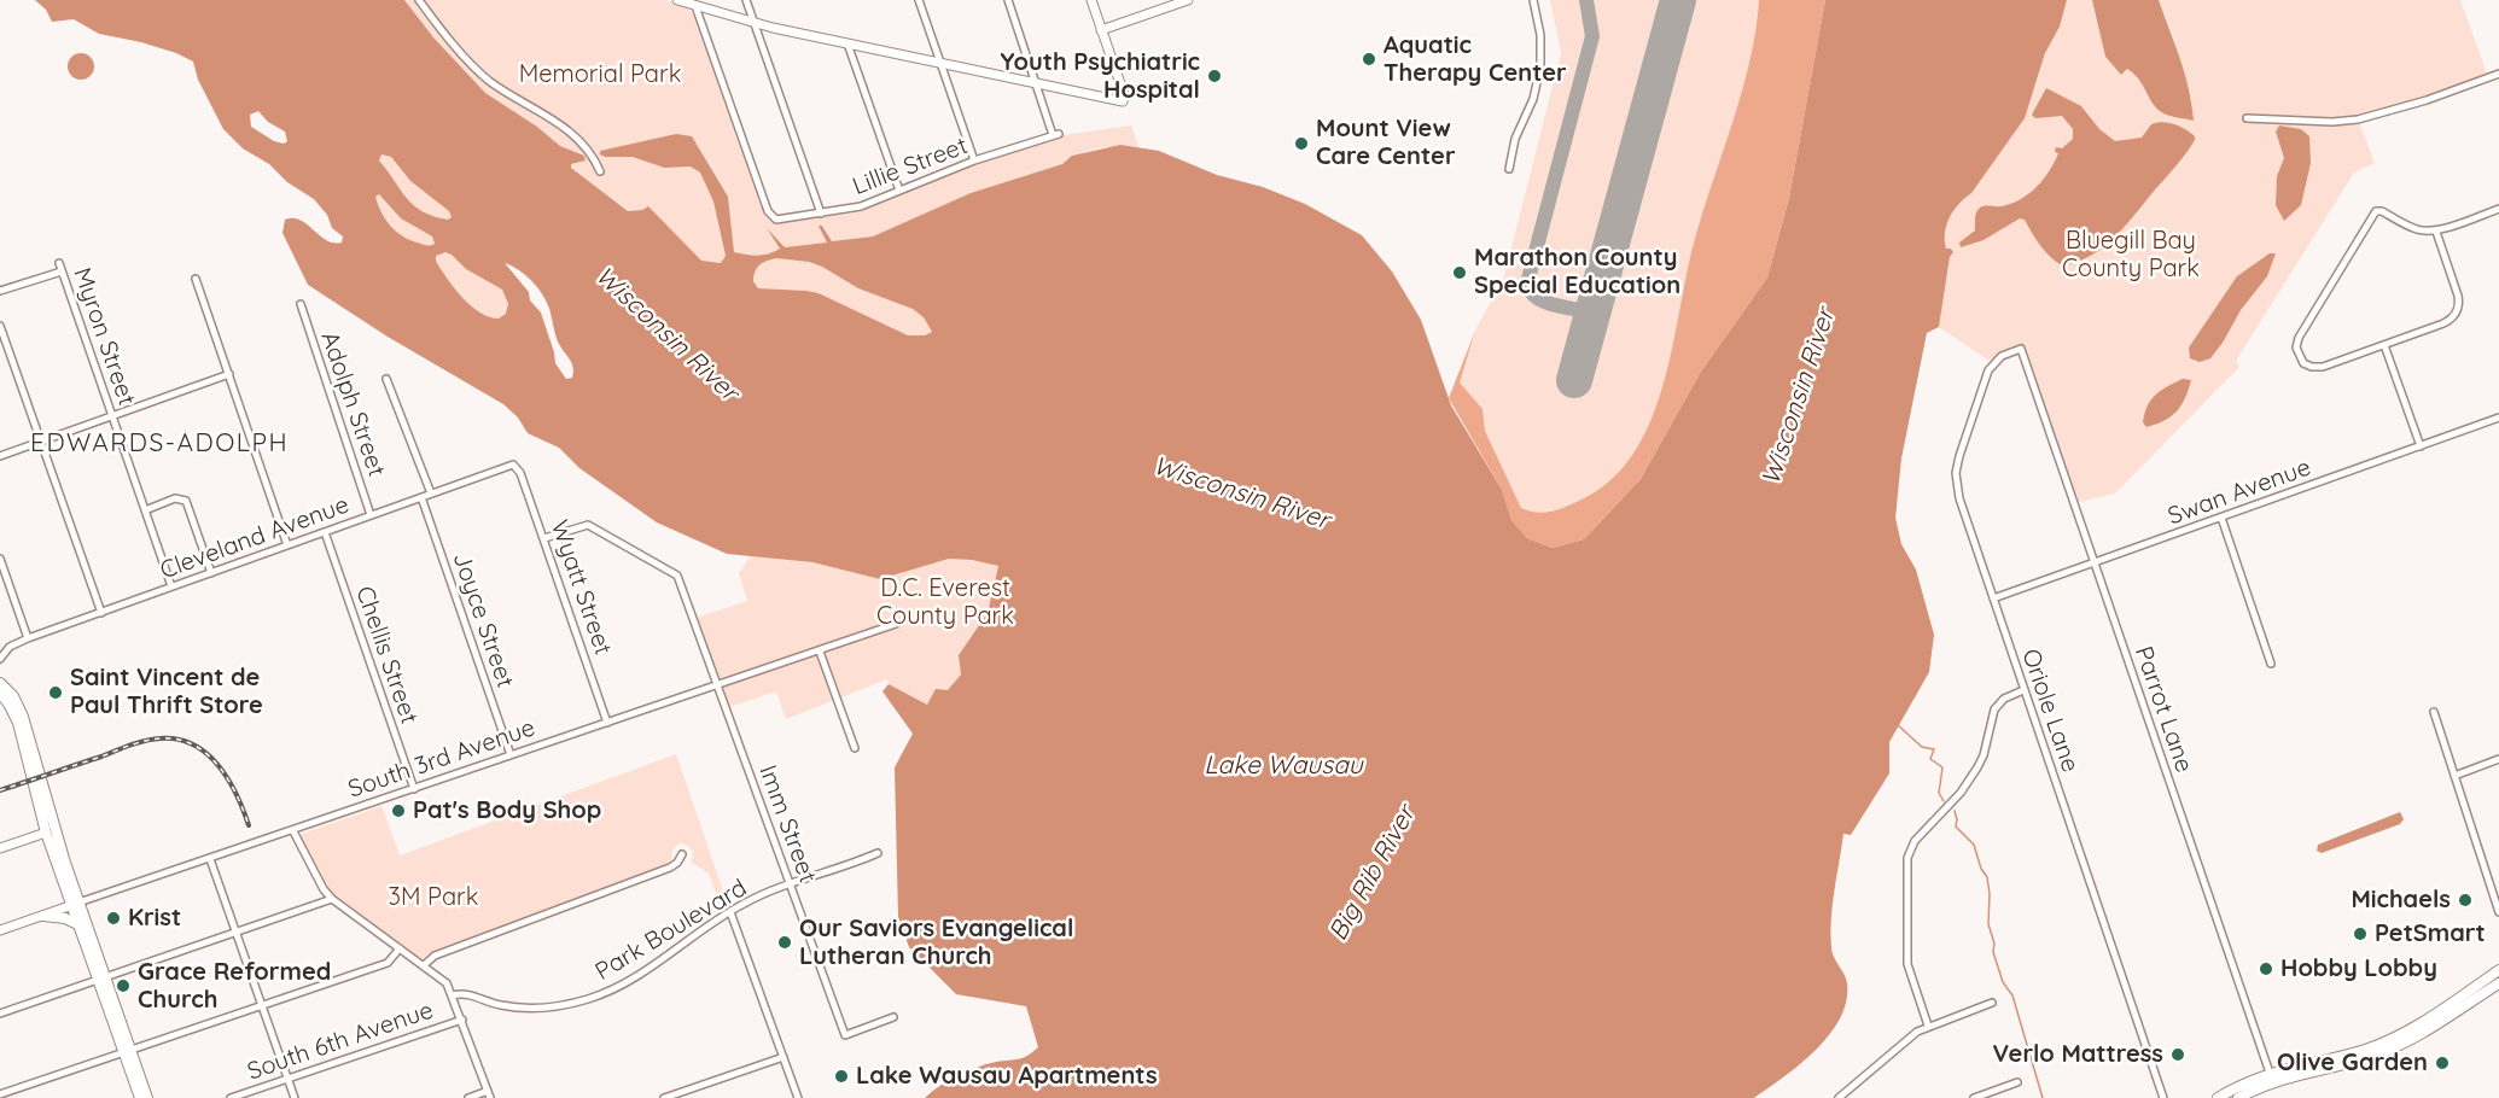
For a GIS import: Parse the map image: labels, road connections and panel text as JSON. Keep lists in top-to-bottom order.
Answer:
{
  "streets": {
    "street": [
      "Lillie Street",
      "Myron Street",
      "Adolph Street",
      "Swan Avenue",
      "Cleveland Avenue",
      "Wyatt Street",
      "Joyce Street",
      "Chellis Street",
      "Parrot Lane",
      "Oriole Lane",
      "South 3rd Avenue",
      "Imm Street",
      "Park Boulevard",
      "South 6th Avenue"
    ]
  },
  "crossings": [
    ["Myron Street", "Cleveland Avenue"],
    ["Adolph Street", "Cleveland Avenue"],
    ["Swan Avenue", "Parrot Lane"],
    ["Swan Avenue", "Oriole Lane"],
    ["Cleveland Avenue", "Wyatt Street"],
    ["Cleveland Avenue", "Joyce Street"],
    ["Cleveland Avenue", "Chellis Street"],
    ["Wyatt Street", "South 3rd Avenue"],
    ["Wyatt Street", "Imm Street"],
    ["Joyce Street", "South 3rd Avenue"],
    ["Chellis Street", "South 3rd Avenue"],
    ["Parrot Lane", "Oriole Lane"],
    ["South 3rd Avenue", "Imm Street"],
    ["Imm Street", "Park Boulevard"]
  ],
  "districts": ["EDWARDS-ADOLPH"],
  "water": ["Wisconsin River", "Lake Wausau", "Big Rib River"],
  "parks": [
    "Memorial Park",
    "Bluegill Bay County Park",
    "D.C. Everest County Park",
    "3M Park"
  ],
  "places": [
    "Aquatic Therapy Center",
    "Youth Psychiatric Hospital",
    "Mount View Care Center",
    "Marathon County Special Education",
    "Saint Vincent de Paul Thrift Store",
    "Pat's Body Shop",
    "Michaels",
    "Krist",
    "PetSmart",
    "Our Saviors Evangelical Lutheran Church",
    "Hobby Lobby",
    "Grace Reformed Church",
    "Verlo Mattress",
    "Olive Garden",
    "Lake Wausau Apartments"
  ]
}
